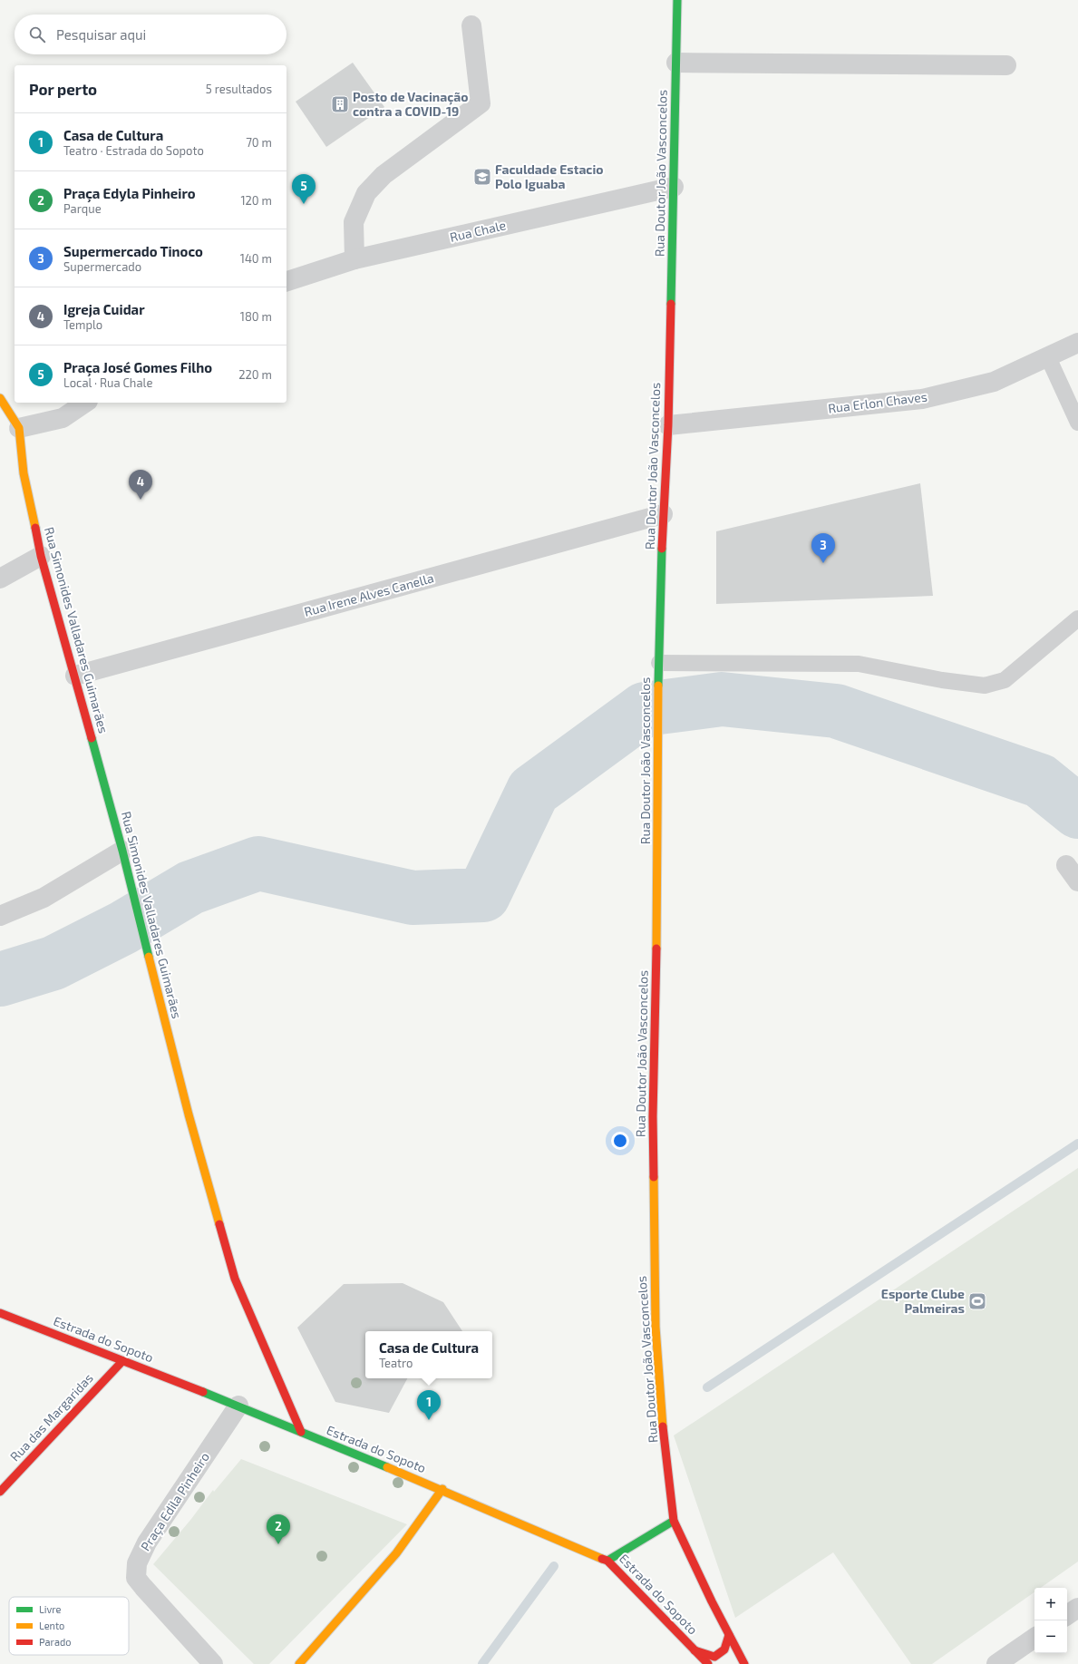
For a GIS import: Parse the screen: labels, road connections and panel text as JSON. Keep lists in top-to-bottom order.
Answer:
{
  "streets": {
    "street": [
      "Rua Doutor João Vasconcelos",
      "Rua Chale",
      "Rua Erlon Chaves",
      "Rua Irene Alves Canella",
      "Rua Simonides Valladares Guimarães",
      "Estrada do Sopoto",
      "Rua das Margaridas",
      "Praça Edila Pinheiro"
    ]
  },
  "crossings": [
    ["Rua Doutor João Vasconcelos", "Rua Chale"],
    ["Rua Doutor João Vasconcelos", "Rua Erlon Chaves"],
    ["Rua Doutor João Vasconcelos", "Rua Irene Alves Canella"],
    ["Rua Irene Alves Canella", "Rua Simonides Valladares Guimarães"],
    ["Rua Simonides Valladares Guimarães", "Estrada do Sopoto"],
    ["Estrada do Sopoto", "Rua das Margaridas"],
    ["Estrada do Sopoto", "Praça Edila Pinheiro"]
  ],
  "places": {
    "building": ["Posto de Vacinação contra a COVID-19"],
    "school or university": ["Faculdade Estacio Polo Iguaba"],
    "sports": ["Esporte Clube Palmeiras"]
  },
  "legend": ["Livre", "Lento", "Parado"],
  "page": {
    "search": "Pesquisar aqui",
    "heading": ["Por perto", "5 resultados"],
    "list": [
      {
        "mark": "1",
        "name": "Casa de Cultura",
        "note": "Teatro · Estrada do Sopoto",
        "value": "70 m"
      },
      {
        "mark": "2",
        "name": "Praça Edyla Pinheiro",
        "note": "Parque",
        "value": "120 m"
      },
      {
        "mark": "3",
        "name": "Supermercado Tinoco",
        "note": "Supermercado",
        "value": "140 m"
      },
      {
        "mark": "4",
        "name": "Igreja Cuidar",
        "note": "Templo",
        "value": "180 m"
      },
      {
        "mark": "5",
        "name": "Praça José Gomes Filho",
        "note": "Local · Rua Chale",
        "value": "220 m"
      }
    ],
    "pins": [
      "5",
      "4",
      "3",
      "1",
      "2"
    ],
    "popup": ["Casa de Cultura", "Teatro"],
    "map_buttons": ["+", "−"]
  }
}
